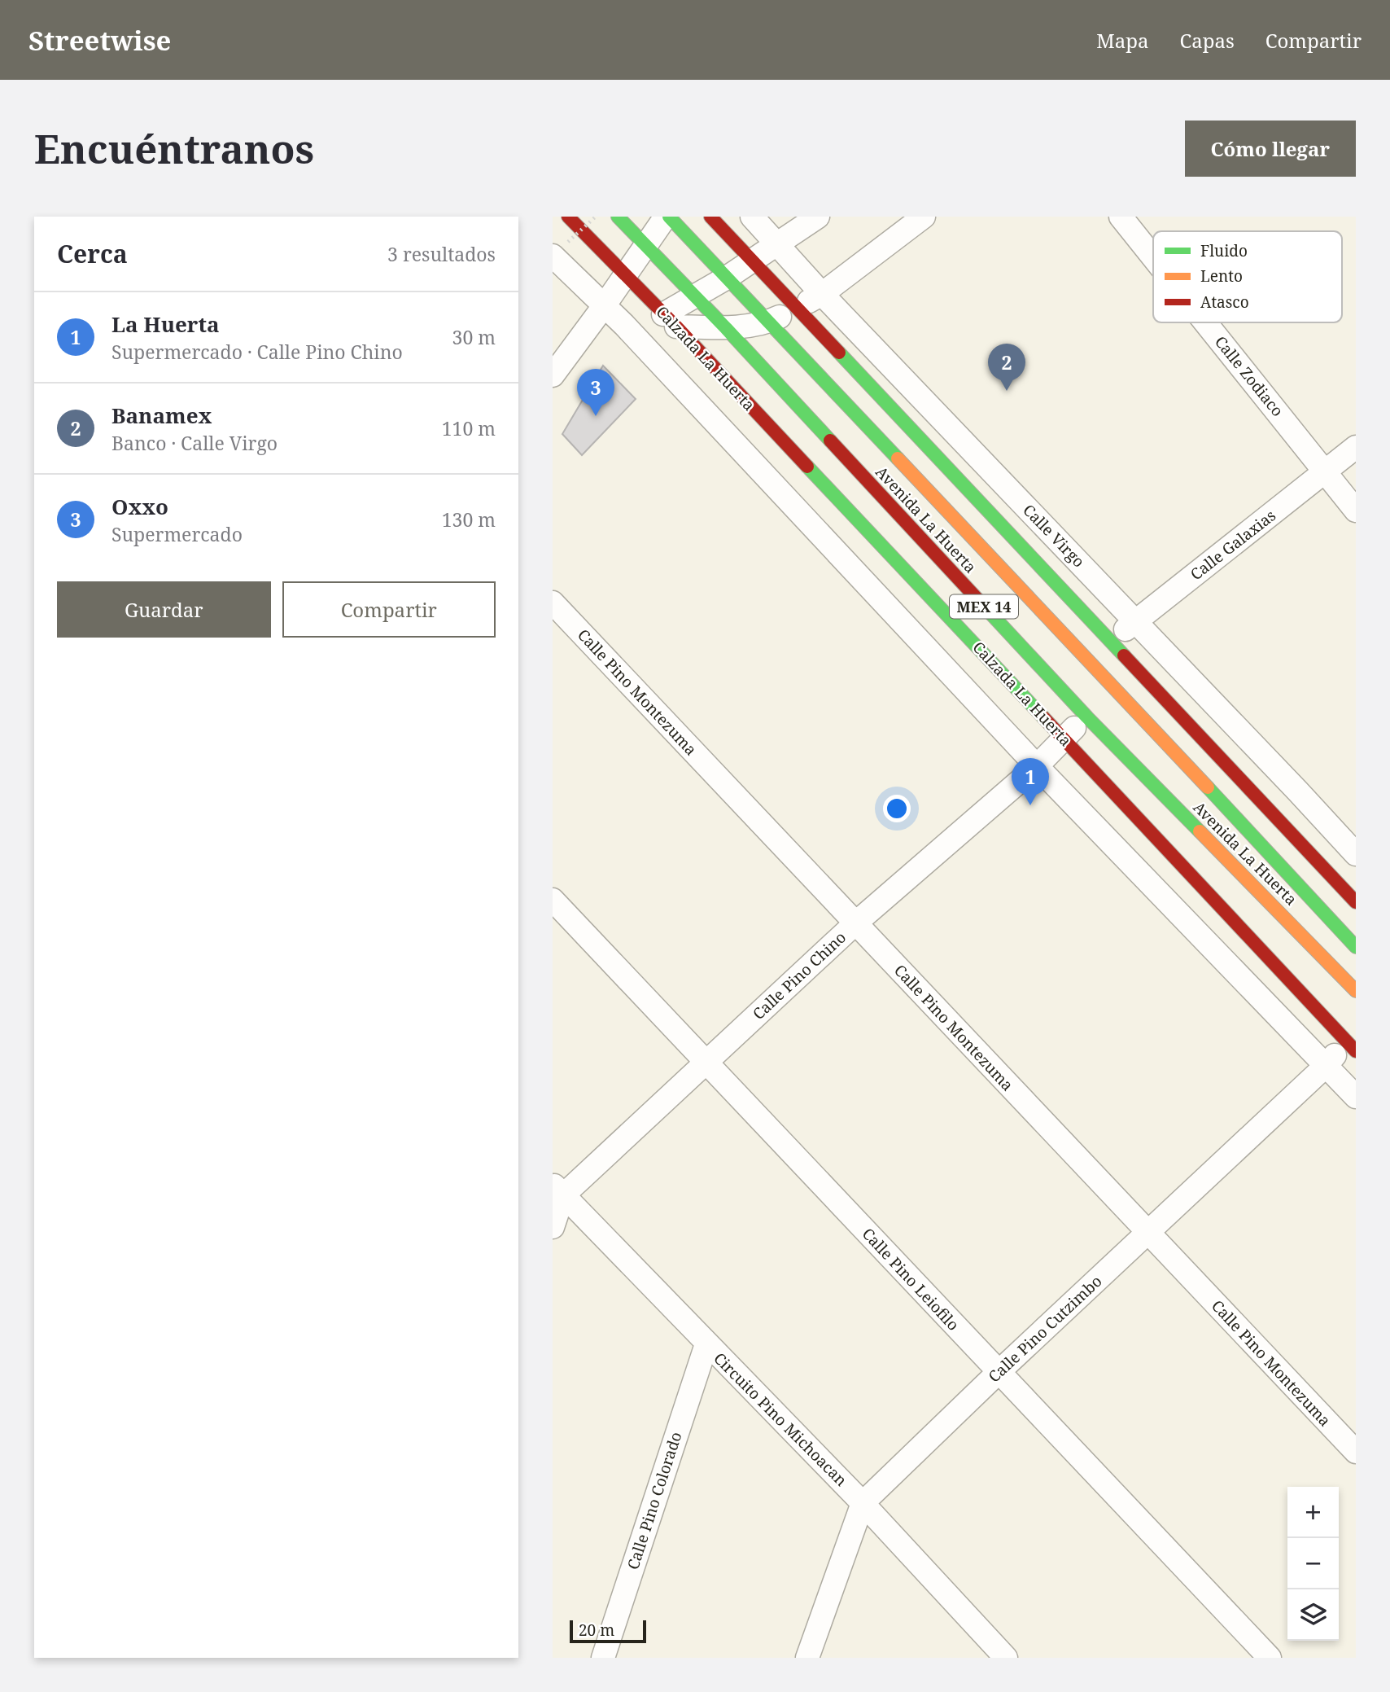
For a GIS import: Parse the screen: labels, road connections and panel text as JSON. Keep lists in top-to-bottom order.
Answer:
{
  "streets": {
    "main road": ["Calzada La Huerta", "Avenida La Huerta", "MEX 14"],
    "street": [
      "Calle Zodiaco",
      "Calle Virgo",
      "Calle Galaxias",
      "Calle Pino Montezuma",
      "Calle Pino Chino",
      "Calle Pino Leiofilo",
      "Calle Pino Cutzimbo",
      "Circuito Pino Michoacan",
      "Calle Pino Colorado"
    ]
  },
  "crossings": [
    ["Calzada La Huerta", "Calle Pino Chino"],
    ["Calzada La Huerta", "Calle Pino Cutzimbo"],
    ["Calle Zodiaco", "Calle Galaxias"],
    ["Avenida La Huerta", "Calle Galaxias"],
    ["Avenida La Huerta", "Calle Pino Chino"],
    ["Calle Virgo", "Calle Galaxias"],
    ["Calle Pino Montezuma", "Calle Pino Chino"],
    ["Calle Pino Montezuma", "Calle Pino Cutzimbo"],
    ["Calle Pino Chino", "Calle Pino Leiofilo"],
    ["Calle Pino Chino", "Circuito Pino Michoacan"],
    ["Calle Pino Leiofilo", "Calle Pino Cutzimbo"],
    ["Calle Pino Cutzimbo", "Circuito Pino Michoacan"],
    ["Circuito Pino Michoacan", "Calle Pino Colorado"]
  ],
  "legend": ["Fluido", "Lento", "Atasco"],
  "scale_bar": "20 m",
  "page": {
    "header": "Streetwise",
    "nav": ["Mapa", "Capas", "Compartir"],
    "buttons": [
      "Cómo llegar",
      ["Guardar", "Compartir"]
    ],
    "title": "Encuéntranos",
    "heading": ["Cerca", "3 resultados"],
    "list": [
      {
        "mark": "1",
        "name": "La Huerta",
        "note": "Supermercado · Calle Pino Chino",
        "value": "30 m"
      },
      {
        "mark": "2",
        "name": "Banamex",
        "note": "Banco · Calle Virgo",
        "value": "110 m"
      },
      {
        "mark": "3",
        "name": "Oxxo",
        "note": "Supermercado",
        "value": "130 m"
      }
    ],
    "pins": ["2", "3", "1"],
    "map_buttons": ["+", "−"],
    "scale": "20 m"
  }
}
